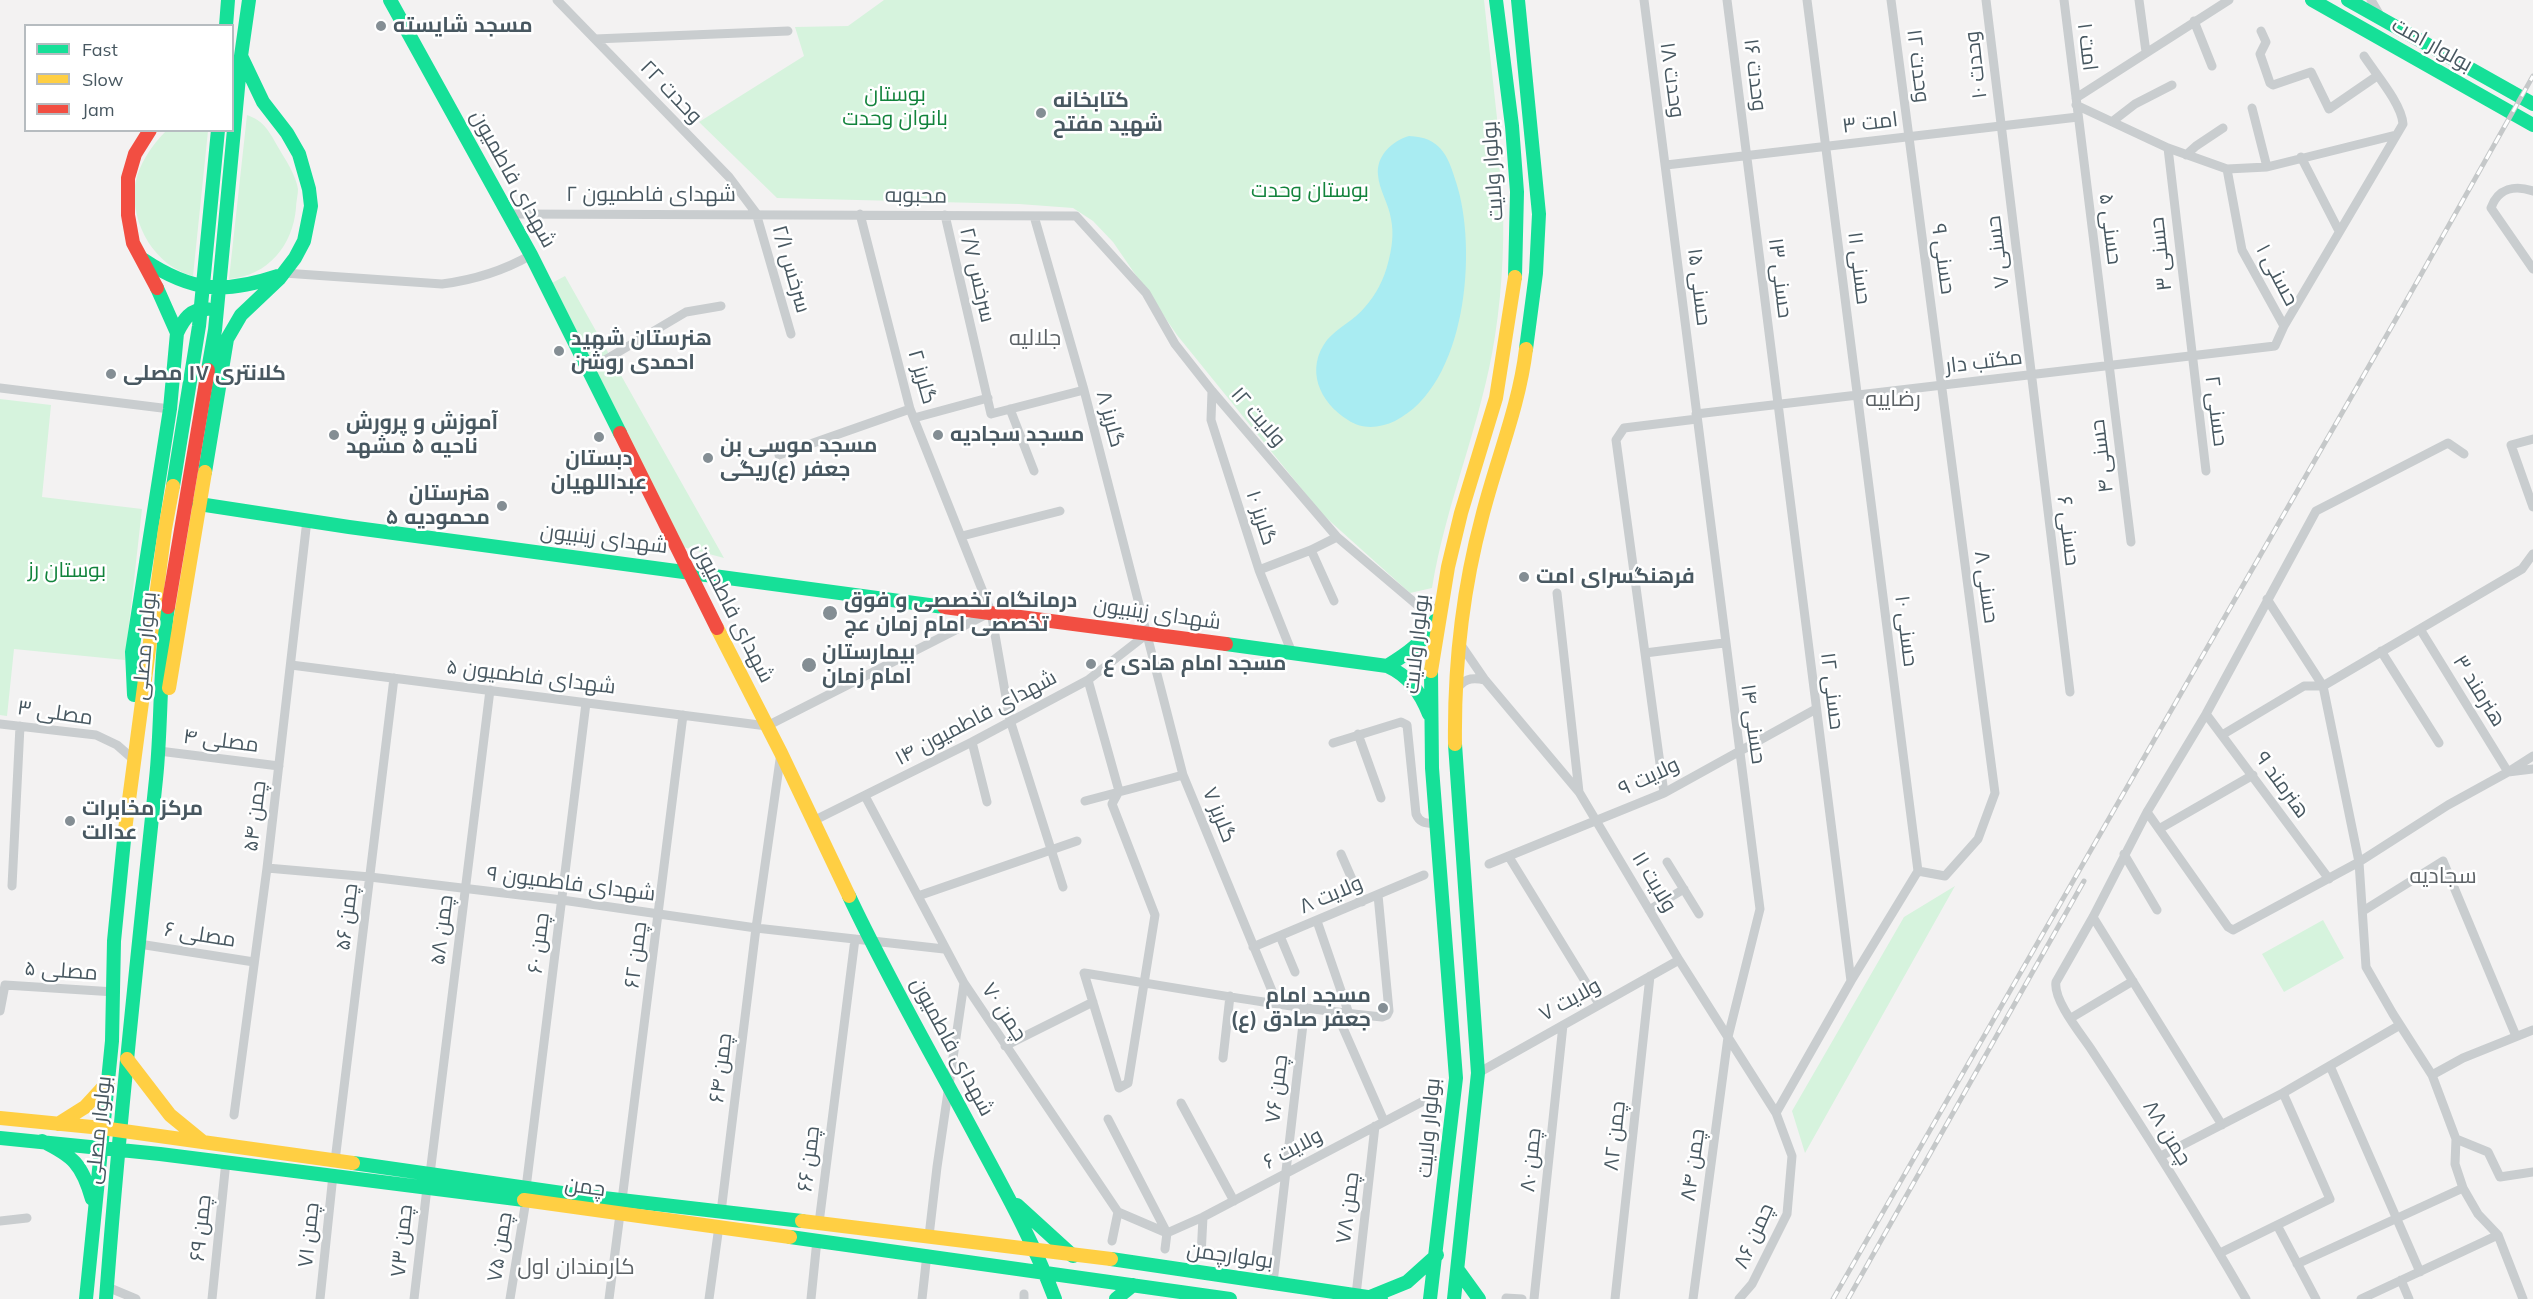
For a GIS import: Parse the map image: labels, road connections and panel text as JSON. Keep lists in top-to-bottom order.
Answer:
{
  "streets": {
    "main road": [
      "بولوار امت",
      "بولوار ولایت",
      "شهدای فاطمیون",
      "شهدای زینبیون",
      "بولوار مصلی",
      "چمن",
      "بولوارچمن"
    ],
    "street": [
      "امت ۱",
      "وحدت ۱۰",
      "وحدت ۱۲",
      "وحدت ۱۶",
      "وحدت ۱۸",
      "وحدت ۲۲",
      "امت ۳",
      "شهدای فاطمیون ۲",
      "محبوبه",
      "حسنی ۵",
      "حسنی ۷",
      "حسنی ۳",
      "حسنی ۹",
      "حسنی ۱۱",
      "سرخس ۲/۱",
      "سرخس ۲/۷",
      "حسنی ۱",
      "حسنی ۱۳",
      "حسنی ۱۵",
      "مکتب دار",
      "گلریز ۲",
      "حسنی ۲",
      "ولایت ۱۲",
      "گلریز ۸",
      "حسنی ۴",
      "گلریز ۱۰",
      "حسنی ۶",
      "حسنی ۸",
      "حسنی ۱۰",
      "شهدای فاطمیون ۵",
      "حسنی ۱۲",
      "هنرمند ۳",
      "مصلی ۳",
      "شهدای فاطمیون ۱۴",
      "حسنی ۱۴",
      "مصلی ۴",
      "ولایت ۹",
      "هنرمند ۹",
      "گلریز ۷",
      "چمن ۵۴",
      "ولایت ۱۱",
      "شهدای فاطمیون ۹",
      "ولایت ۸",
      "چمن ۵۶",
      "چمن ۵۸",
      "مصلی ۶",
      "چمن ۶۰",
      "چمن ۶۲",
      "مصلی ۵",
      "ولایت ۷",
      "چمن ۷۰",
      "چمن ۶۴",
      "چمن ۷۶",
      "چمن ۸۸",
      "چمن ۸۲",
      "ولایت ۶",
      "چمن ۶۶",
      "چمن ۸۰",
      "چمن ۸۴",
      "چمن ۷۸",
      "چمن ۶۹",
      "چمن ۷۱",
      "چمن ۸۶",
      "چمن ۷۳",
      "چمن ۷۵"
    ]
  },
  "crossings": [
    ["امت ۱", "حسنی ۵"],
    ["وحدت ۱۰", "امت ۳"],
    ["وحدت ۱۰", "حسنی ۷"],
    ["وحدت ۱۲", "امت ۳"],
    ["وحدت ۱۲", "حسنی ۹"],
    ["وحدت ۱۶", "امت ۳"],
    ["وحدت ۱۶", "حسنی ۱۳"],
    ["وحدت ۱۸", "امت ۳"],
    ["وحدت ۱۸", "حسنی ۱۵"],
    ["وحدت ۲۲", "شهدای فاطمیون ۲"],
    ["وحدت ۲۲", "محبوبه"],
    ["وحدت ۲۲", "سرخس ۲/۱"],
    ["امت ۳", "حسنی ۵"],
    ["امت ۳", "حسنی ۷"],
    ["امت ۳", "حسنی ۹"],
    ["امت ۳", "حسنی ۱۱"],
    ["امت ۳", "حسنی ۱۳"],
    ["امت ۳", "حسنی ۱۵"],
    ["بولوار ولایت", "ولایت ۱۲"],
    ["بولوار ولایت", "ولایت ۱۱"],
    ["بولوار ولایت", "ولایت ۷"],
    ["شهدای فاطمیون", "شهدای فاطمیون ۲"],
    ["شهدای فاطمیون", "شهدای زینبیون"],
    ["شهدای فاطمیون", "شهدای فاطمیون ۵"],
    ["شهدای فاطمیون", "شهدای فاطمیون ۱۴"],
    ["شهدای فاطمیون", "شهدای فاطمیون ۹"],
    ["شهدای فاطمیون", "چمن ۶۴"],
    ["شهدای فاطمیون", "چمن"],
    ["شهدای فاطمیون", "بولوارچمن"],
    ["شهدای فاطمیون ۲", "محبوبه"],
    ["شهدای فاطمیون ۲", "سرخس ۲/۱"],
    ["محبوبه", "سرخس ۲/۱"],
    ["محبوبه", "سرخس ۲/۷"],
    ["محبوبه", "گلریز ۲"],
    ["محبوبه", "ولایت ۱۲"],
    ["محبوبه", "گلریز ۸"],
    ["حسنی ۵", "مکتب دار"],
    ["حسنی ۵", "حسنی ۴"],
    ["حسنی ۷", "مکتب دار"],
    ["حسنی ۷", "حسنی ۶"],
    ["حسنی ۳", "مکتب دار"],
    ["حسنی ۳", "حسنی ۲"],
    ["حسنی ۹", "مکتب دار"],
    ["حسنی ۹", "حسنی ۸"],
    ["حسنی ۱۱", "مکتب دار"],
    ["حسنی ۱۱", "حسنی ۱۰"],
    ["حسنی ۱", "مکتب دار"],
    ["حسنی ۱۳", "مکتب دار"],
    ["حسنی ۱۳", "حسنی ۱۲"],
    ["حسنی ۱۵", "مکتب دار"],
    ["حسنی ۱۵", "حسنی ۱۴"],
    ["مکتب دار", "حسنی ۲"],
    ["مکتب دار", "حسنی ۴"],
    ["مکتب دار", "حسنی ۶"],
    ["مکتب دار", "حسنی ۸"],
    ["مکتب دار", "حسنی ۱۰"],
    ["مکتب دار", "حسنی ۱۲"],
    ["مکتب دار", "حسنی ۱۴"],
    ["مکتب دار", "ولایت ۹"],
    ["گلریز ۲", "شهدای زینبیون"],
    ["گلریز ۲", "شهدای فاطمیون ۱۴"],
    ["ولایت ۱۲", "گلریز ۱۰"],
    ["گلریز ۸", "شهدای زینبیون"],
    ["گلریز ۸", "شهدای فاطمیون ۱۴"],
    ["گلریز ۸", "گلریز ۷"],
    ["گلریز ۱۰", "شهدای زینبیون"],
    ["شهدای زینبیون", "شهدای فاطمیون ۱۴"],
    ["شهدای زینبیون", "گلریز ۷"],
    ["شهدای زینبیون", "چمن ۵۴"],
    ["حسنی ۸", "حسنی ۱۰"],
    ["بولوار مصلی", "مصلی ۳"],
    ["بولوار مصلی", "مصلی ۴"],
    ["بولوار مصلی", "مصلی ۶"],
    ["بولوار مصلی", "مصلی ۵"],
    ["بولوار مصلی", "چمن"],
    ["شهدای فاطمیون ۵", "چمن ۵۴"],
    ["شهدای فاطمیون ۵", "چمن ۵۶"],
    ["شهدای فاطمیون ۵", "چمن ۵۸"],
    ["شهدای فاطمیون ۵", "چمن ۶۰"],
    ["شهدای فاطمیون ۵", "چمن ۶۲"],
    ["حسنی ۱۲", "ولایت ۹"],
    ["شهدای فاطمیون ۱۴", "گلریز ۷"],
    ["شهدای فاطمیون ۱۴", "چمن ۷۰"],
    ["حسنی ۱۴", "ولایت ۹"],
    ["حسنی ۱۴", "ولایت ۱۱"],
    ["حسنی ۱۴", "چمن ۸۴"],
    ["مصلی ۴", "چمن ۵۴"],
    ["ولایت ۹", "ولایت ۱۱"],
    ["گلریز ۷", "ولایت ۸"],
    ["چمن ۵۴", "شهدای فاطمیون ۹"],
    ["چمن ۵۴", "مصلی ۶"],
    ["ولایت ۱۱", "ولایت ۷"],
    ["ولایت ۱۱", "چمن ۸۴"],
    ["ولایت ۱۱", "چمن ۸۶"],
    ["شهدای فاطمیون ۹", "چمن ۵۶"],
    ["شهدای فاطمیون ۹", "چمن ۵۸"],
    ["شهدای فاطمیون ۹", "چمن ۶۰"],
    ["شهدای فاطمیون ۹", "چمن ۶۲"],
    ["شهدای فاطمیون ۹", "چمن ۷۰"],
    ["شهدای فاطمیون ۹", "چمن ۶۴"],
    ["شهدای فاطمیون ۹", "چمن ۶۶"],
    ["چمن ۵۶", "چمن"],
    ["چمن ۵۶", "چمن ۷۱"],
    ["چمن ۵۸", "چمن"],
    ["چمن ۵۸", "چمن ۷۳"],
    ["چمن ۶۰", "چمن"],
    ["چمن ۶۰", "چمن ۷۵"],
    ["چمن ۶۲", "چمن"],
    ["ولایت ۷", "چمن ۸۲"],
    ["ولایت ۷", "چمن ۸۰"],
    ["چمن ۶۴", "چمن"],
    ["چمن ۷۶", "ولایت ۶"],
    ["چمن ۷۶", "بولوارچمن"],
    ["ولایت ۶", "چمن ۷۸"],
    ["چمن ۶۶", "چمن"],
    ["چمن", "چمن ۶۹"],
    ["چمن", "چمن ۷۱"],
    ["چمن", "چمن ۷۳"],
    ["چمن", "چمن ۷۵"],
    ["چمن", "بولوارچمن"],
    ["چمن ۷۸", "بولوارچمن"]
  ],
  "districts": [
    "جلالیه",
    "رضاییه",
    "سجادیه",
    "کارمندان اول"
  ],
  "parks": ["بوستان بانوان وحدت", "بوستان وحدت", "بوستان رز"],
  "places": [
    "مسجد شایسته",
    "کتابخانه شهید مفتح",
    "هنرستان شهید احمدی روشن",
    "کلانتری ۱۷ مصلی",
    "آموزش و پرورش ناحیه ۵ مشهد",
    "مسجد سجادیه",
    "دبستان عبداللهیان",
    "مسجد موسی بن جعفر (ع)ریگی",
    "هنرستان محمودیه ۵",
    "فرهنگسرای امت",
    "درمانگاه تخصصی و فوق تخصصی امام زمان عج",
    "مسجد امام هادی ع",
    "بیمارستان امام زمان",
    "مرکز مخابرات عدالت",
    "مسجد امام جعفر صادق (ع)"
  ],
  "legend": ["Fast", "Slow", "Jam"]
}
